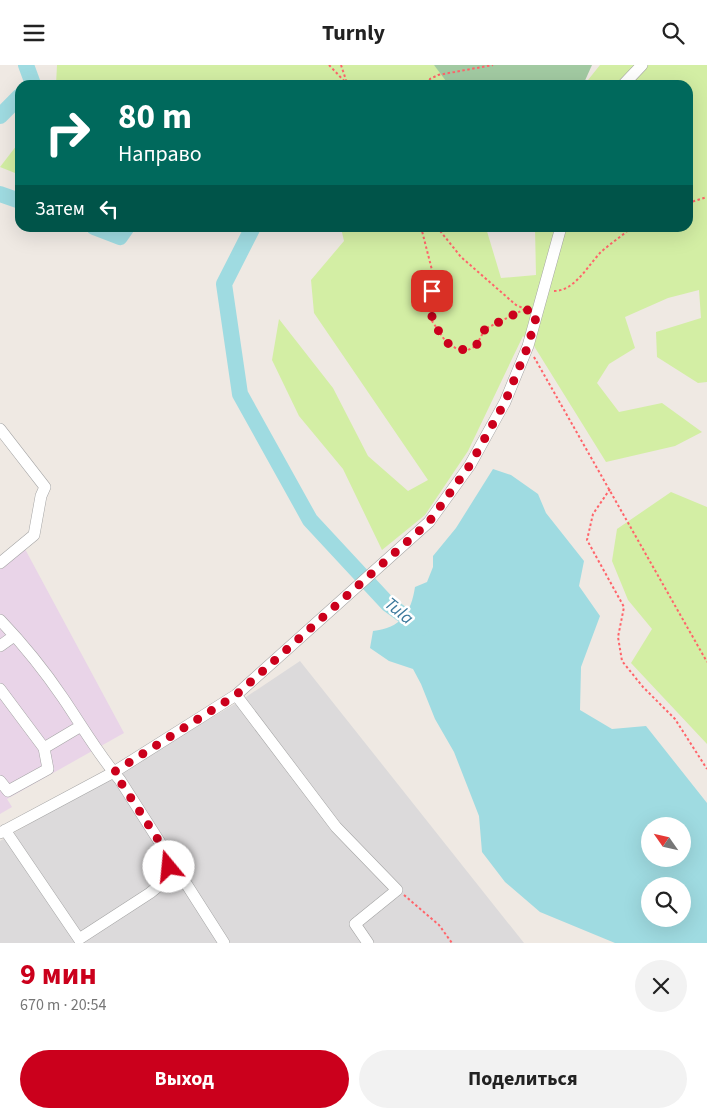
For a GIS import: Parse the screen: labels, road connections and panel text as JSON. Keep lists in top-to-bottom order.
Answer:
{
  "water": ["Tula"],
  "north": "top left",
  "page": {
    "header": "Turnly",
    "turn": ["80 m", "Направо"],
    "then": "Затем",
    "heading": ["9 мин", "670 m · 20:54"],
    "buttons": ["Выход", "Поделиться"]
  }
}
